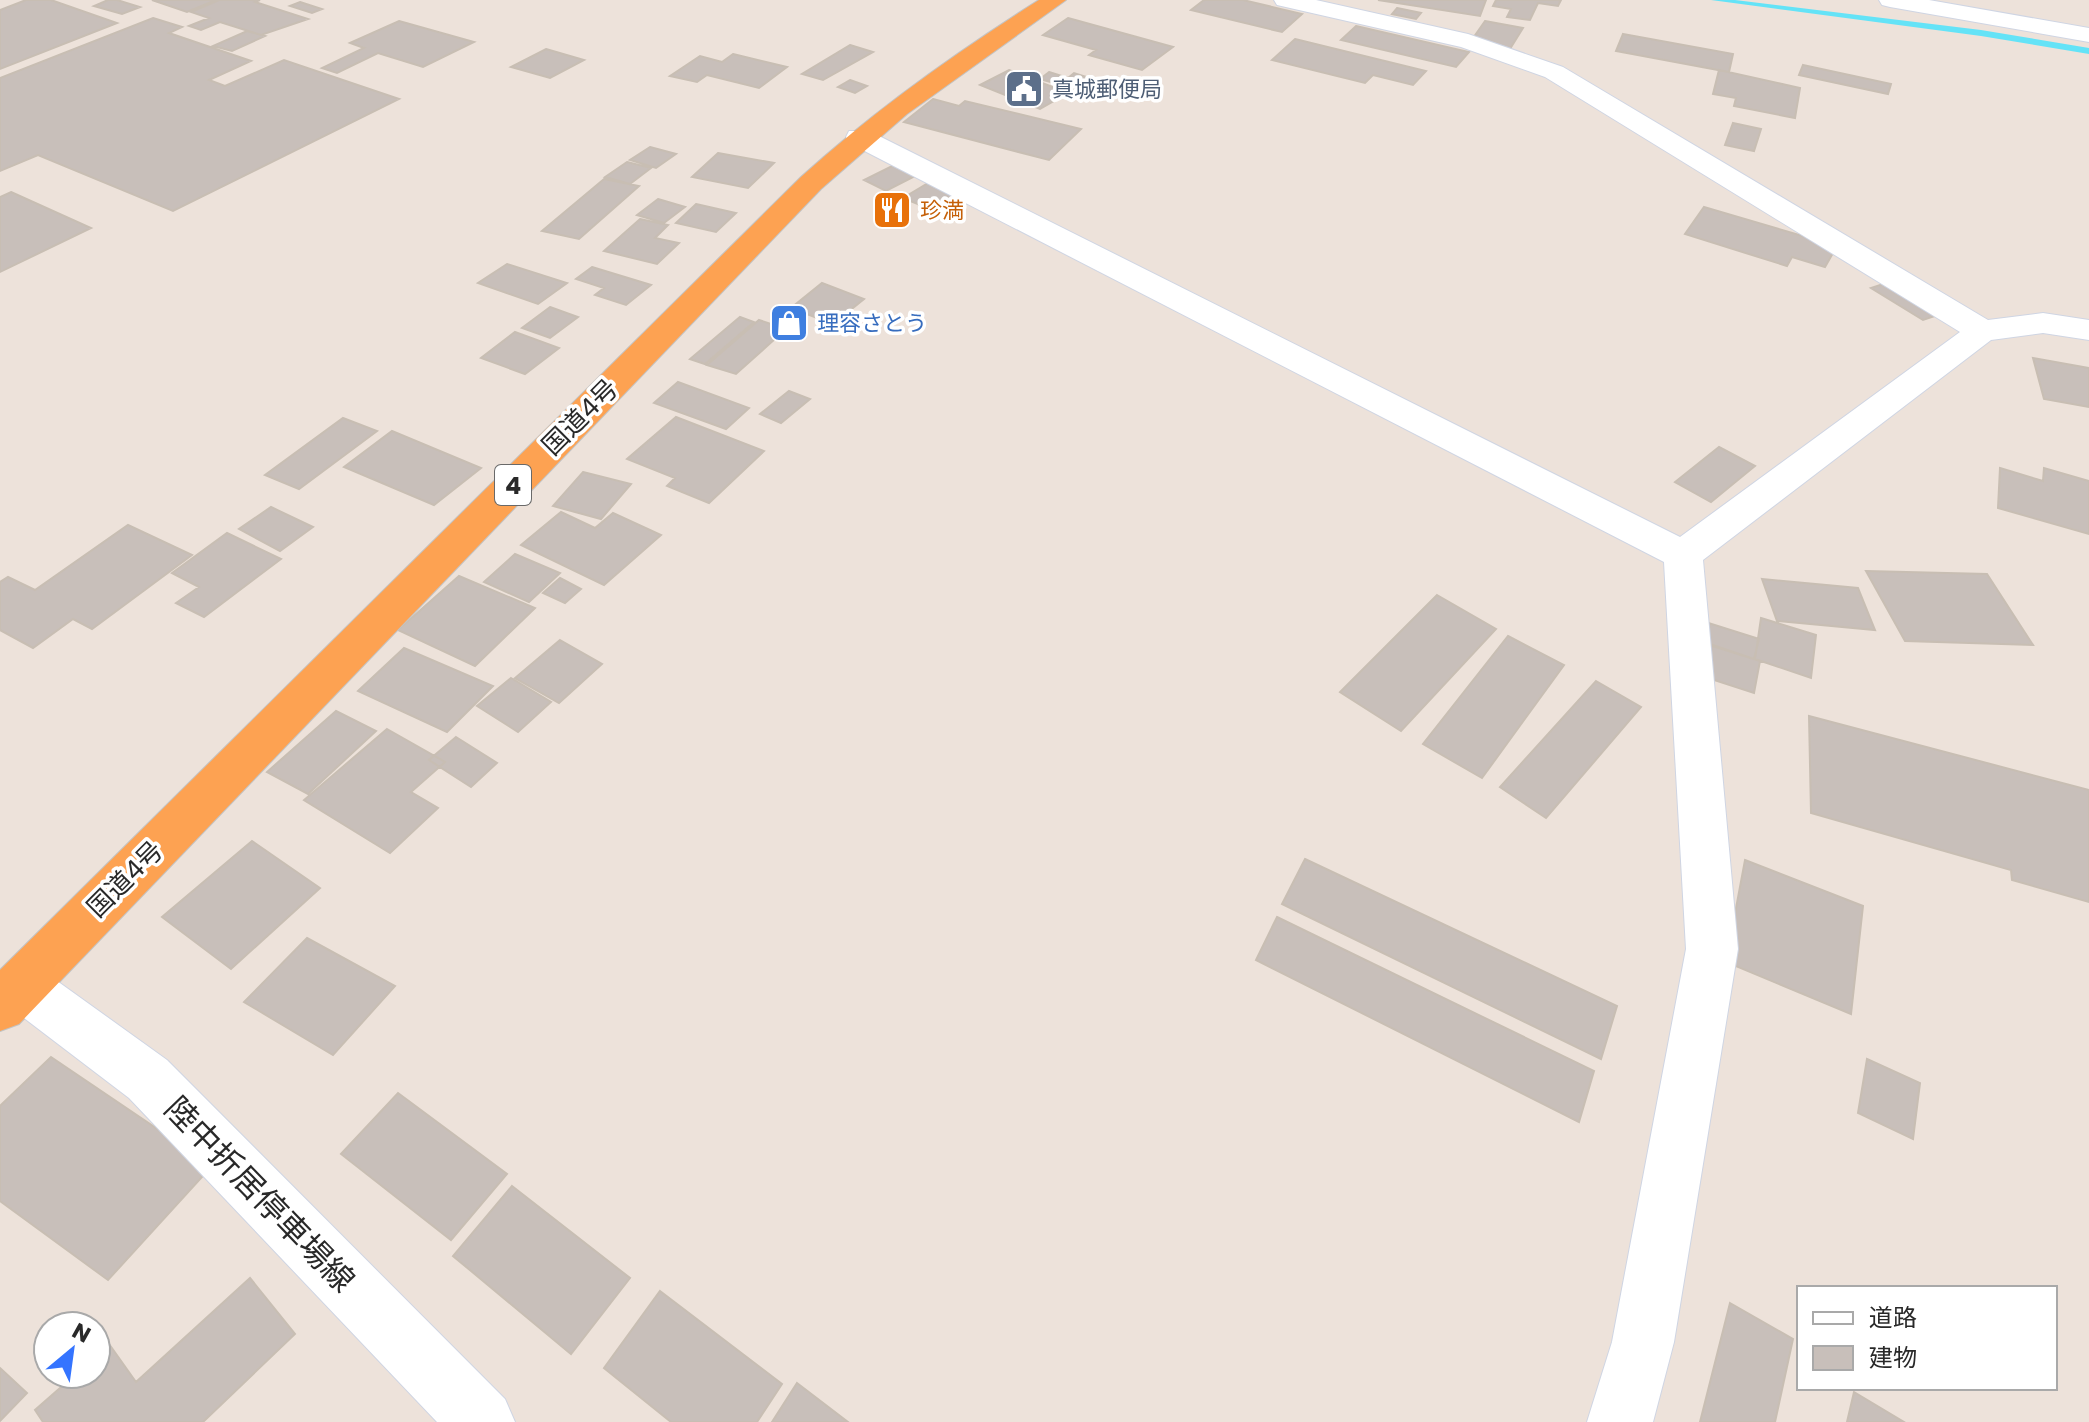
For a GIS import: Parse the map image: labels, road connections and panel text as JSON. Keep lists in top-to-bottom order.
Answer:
{
  "streets": {
    "highway": ["国道4号", "4"],
    "street": ["陸中折居停車場線"]
  },
  "crossings": [
    ["国道4号", "陸中折居停車場線"]
  ],
  "places": {
    "public building": ["真城郵便局"],
    "restaurant": ["珍満"],
    "shop": ["理容さとう"]
  },
  "legend": ["道路", "建物"],
  "north": "top right"
}
